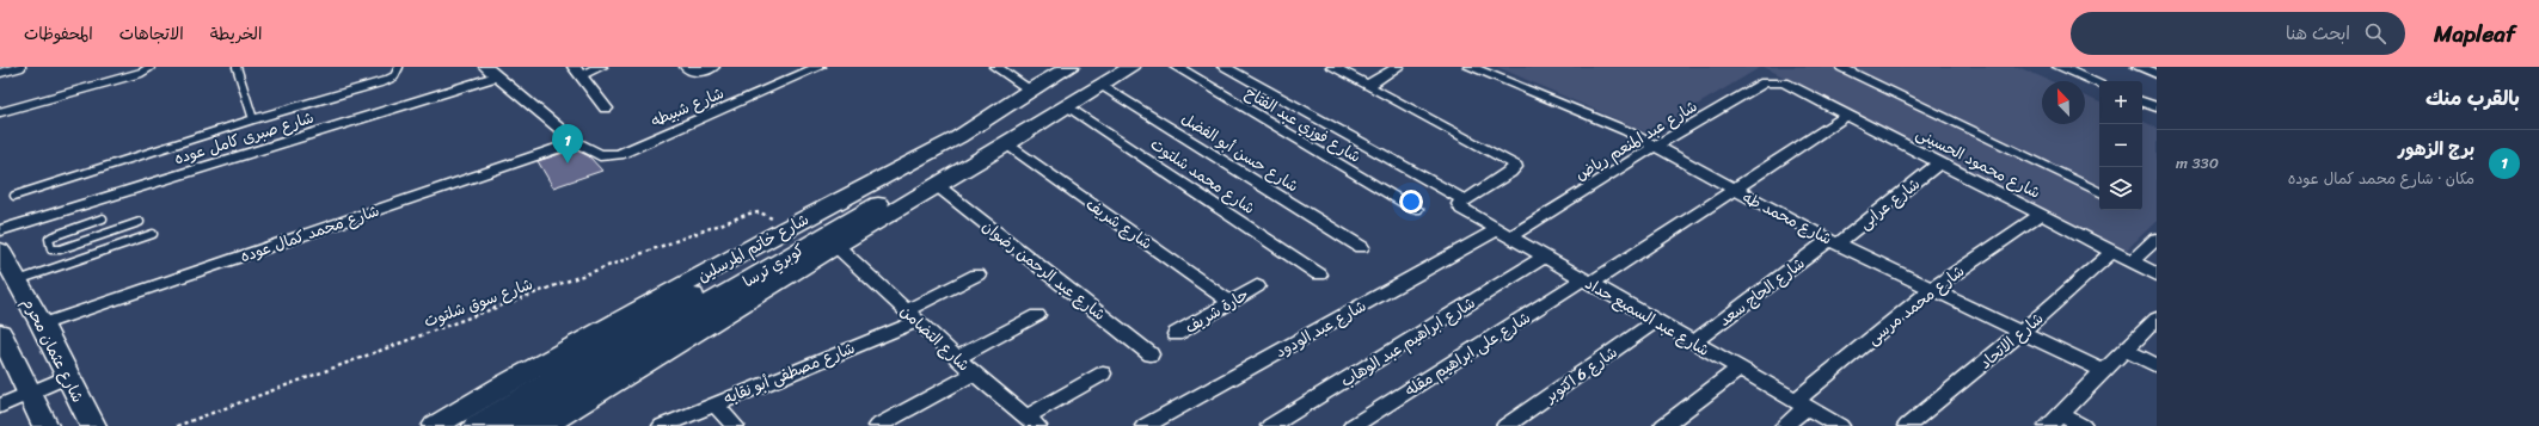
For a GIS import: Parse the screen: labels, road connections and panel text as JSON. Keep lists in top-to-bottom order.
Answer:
{
  "streets": {
    "main road": ["شارع خاتم المرسلين", "كوبري ترسا", "شارع عثمان محرم"],
    "street": [
      "شارع شبيطه",
      "شارع فوزي عبد الفتاح",
      "شارع صبرى كامل عوده",
      "شارع عبد المنعم رياض",
      "شارع حسن أبو الفضل",
      "شارع محمود الحسينى",
      "شارع محمد شلتوت",
      "شارع عرابى",
      "شارع محمد طه",
      "شارع شريف",
      "شارع محمد كمال عوده",
      "شارع عبد الرحمن رضوان",
      "شارع الحاج سعد",
      "شارع محمد مرسى",
      "حارة شريف",
      "شارع عبد السميع حداد",
      "شارع عبد الودود",
      "شارع التضامن",
      "شارع الاتحاد",
      "شارع ابراهيم عبد الوهاب",
      "شارع على ابراهيم مقله",
      "شارع مصطفى أبو نقابه",
      "شارع 6 اكتوبر"
    ],
    "path": ["شارع سوق شلتوت"]
  },
  "crossings": [
    ["شارع شبيطه", "شارع محمد كمال عوده"],
    ["شارع عبد المنعم رياض", "شارع محمود الحسينى"],
    ["شارع عبد المنعم رياض", "شارع محمد طه"],
    ["شارع عبد المنعم رياض", "شارع عبد السميع حداد"],
    ["شارع عبد المنعم رياض", "شارع عبد الودود"],
    ["شارع محمود الحسينى", "شارع عرابى"],
    ["شارع محمود الحسينى", "شارع محمد مرسى"],
    ["شارع محمود الحسينى", "شارع الاتحاد"],
    ["شارع محمود الحسينى", "شارع على ابراهيم مقله"],
    ["شارع عرابى", "شارع محمد طه"],
    ["شارع عرابى", "شارع الحاج سعد"],
    ["شارع محمد طه", "شارع الحاج سعد"],
    ["شارع محمد طه", "شارع محمد مرسى"],
    ["شارع محمد طه", "شارع الاتحاد"],
    ["شارع محمد طه", "شارع على ابراهيم مقله"],
    ["شارع شريف", "حارة شريف"],
    ["شارع محمد كمال عوده", "شارع عثمان محرم"],
    ["شارع خاتم المرسلين", "كوبري ترسا"],
    ["شارع خاتم المرسلين", "شارع سوق شلتوت"],
    ["شارع الحاج سعد", "شارع عبد السميع حداد"],
    ["شارع محمد مرسى", "شارع عبد السميع حداد"],
    ["شارع عبد السميع حداد", "شارع عبد الودود"],
    ["شارع عبد السميع حداد", "شارع ابراهيم عبد الوهاب"],
    ["شارع عبد السميع حداد", "شارع على ابراهيم مقله"],
    ["شارع عبد السميع حداد", "شارع 6 اكتوبر"],
    ["شارع التضامن", "شارع مصطفى أبو نقابه"]
  ],
  "north": "top left",
  "page": {
    "header": "Mapleaf",
    "search": "ابحث هنا",
    "nav": ["الخريطة", "الاتجاهات", "المحفوظات"],
    "heading": "بالقرب منك",
    "map_buttons": ["+", "−"],
    "pins": "1",
    "list": [
      {
        "mark": "1",
        "name": "برج الزهور",
        "note": "مكان · شارع محمد كمال عوده",
        "value": "330 m"
      }
    ]
  }
}
